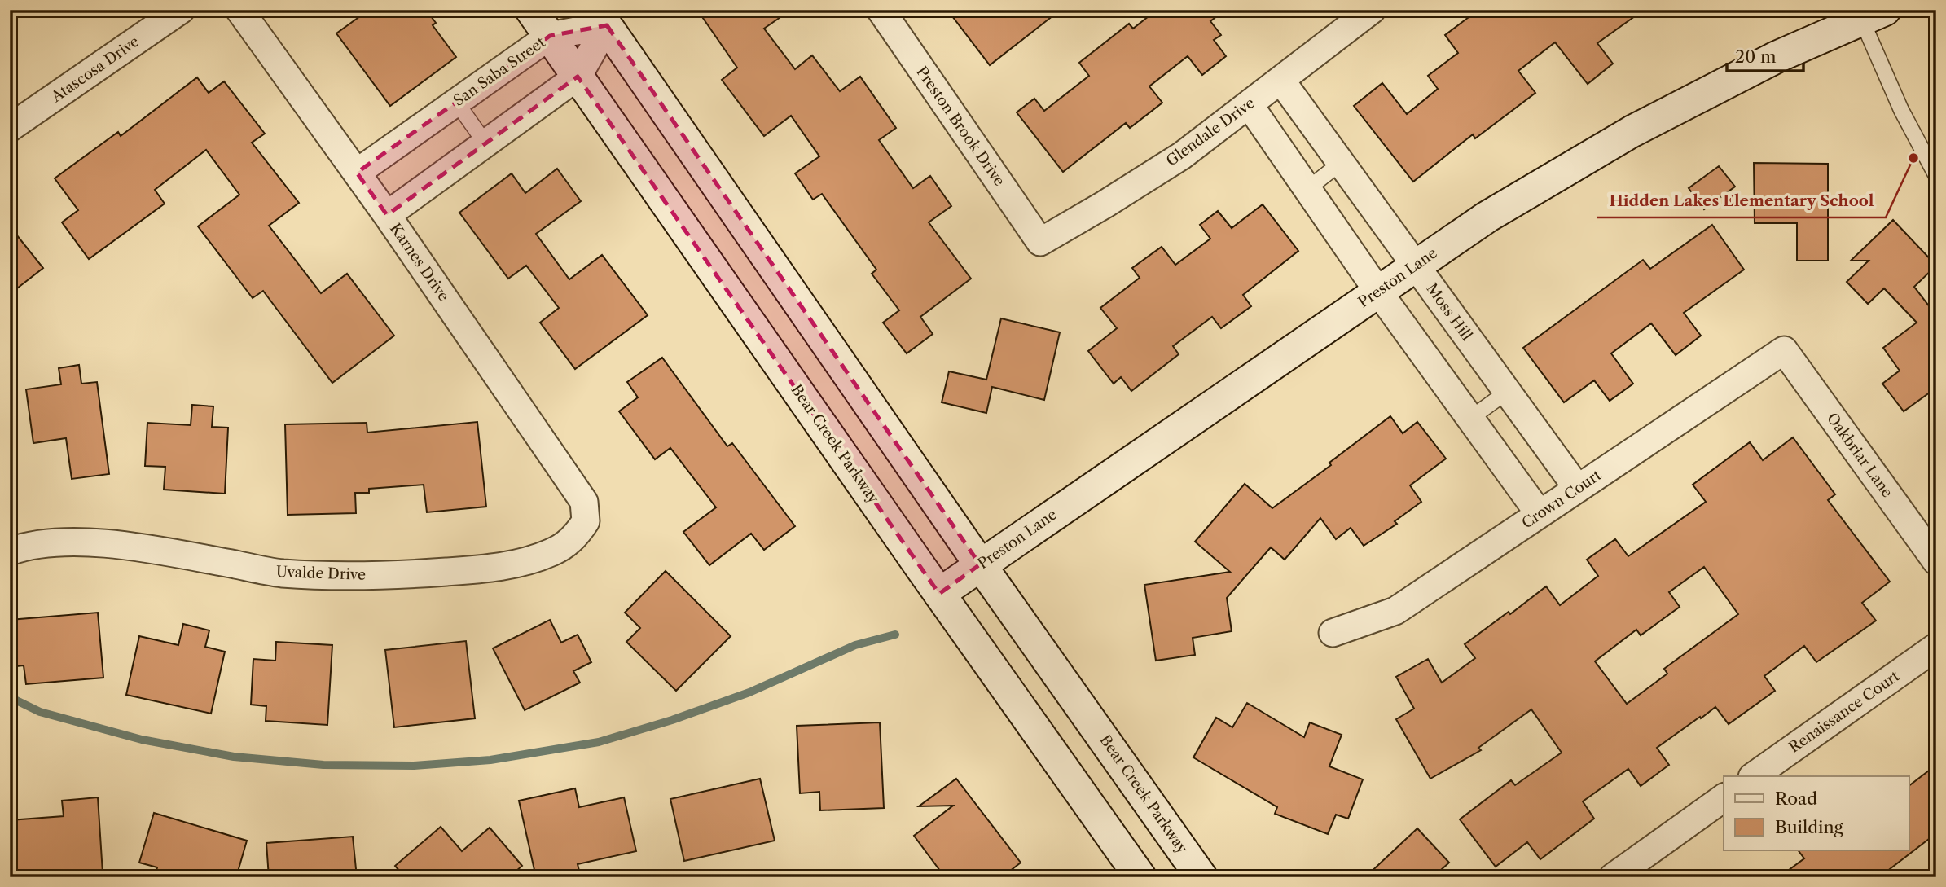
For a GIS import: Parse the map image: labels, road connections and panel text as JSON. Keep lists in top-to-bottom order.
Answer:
{
  "streets": {
    "main road": ["Preston Lane", "Bear Creek Parkway"],
    "street": [
      "Atascosa Drive",
      "San Saba Street",
      "Preston Brook Drive",
      "Glendale Drive",
      "Karnes Drive",
      "Moss Hill",
      "Oakbriar Lane",
      "Crown Court",
      "Uvalde Drive",
      "Renaissance Court"
    ]
  },
  "crossings": [
    ["San Saba Street", "Karnes Drive"],
    ["San Saba Street", "Bear Creek Parkway"],
    ["Preston Brook Drive", "Glendale Drive"],
    ["Glendale Drive", "Moss Hill"],
    ["Karnes Drive", "Uvalde Drive"],
    ["Preston Lane", "Moss Hill"],
    ["Preston Lane", "Bear Creek Parkway"],
    ["Moss Hill", "Crown Court"],
    ["Oakbriar Lane", "Crown Court"]
  ],
  "places": ["Hidden Lakes Elementary School"],
  "legend": ["Road", "Building"],
  "scale_bar": "20 m"
}
